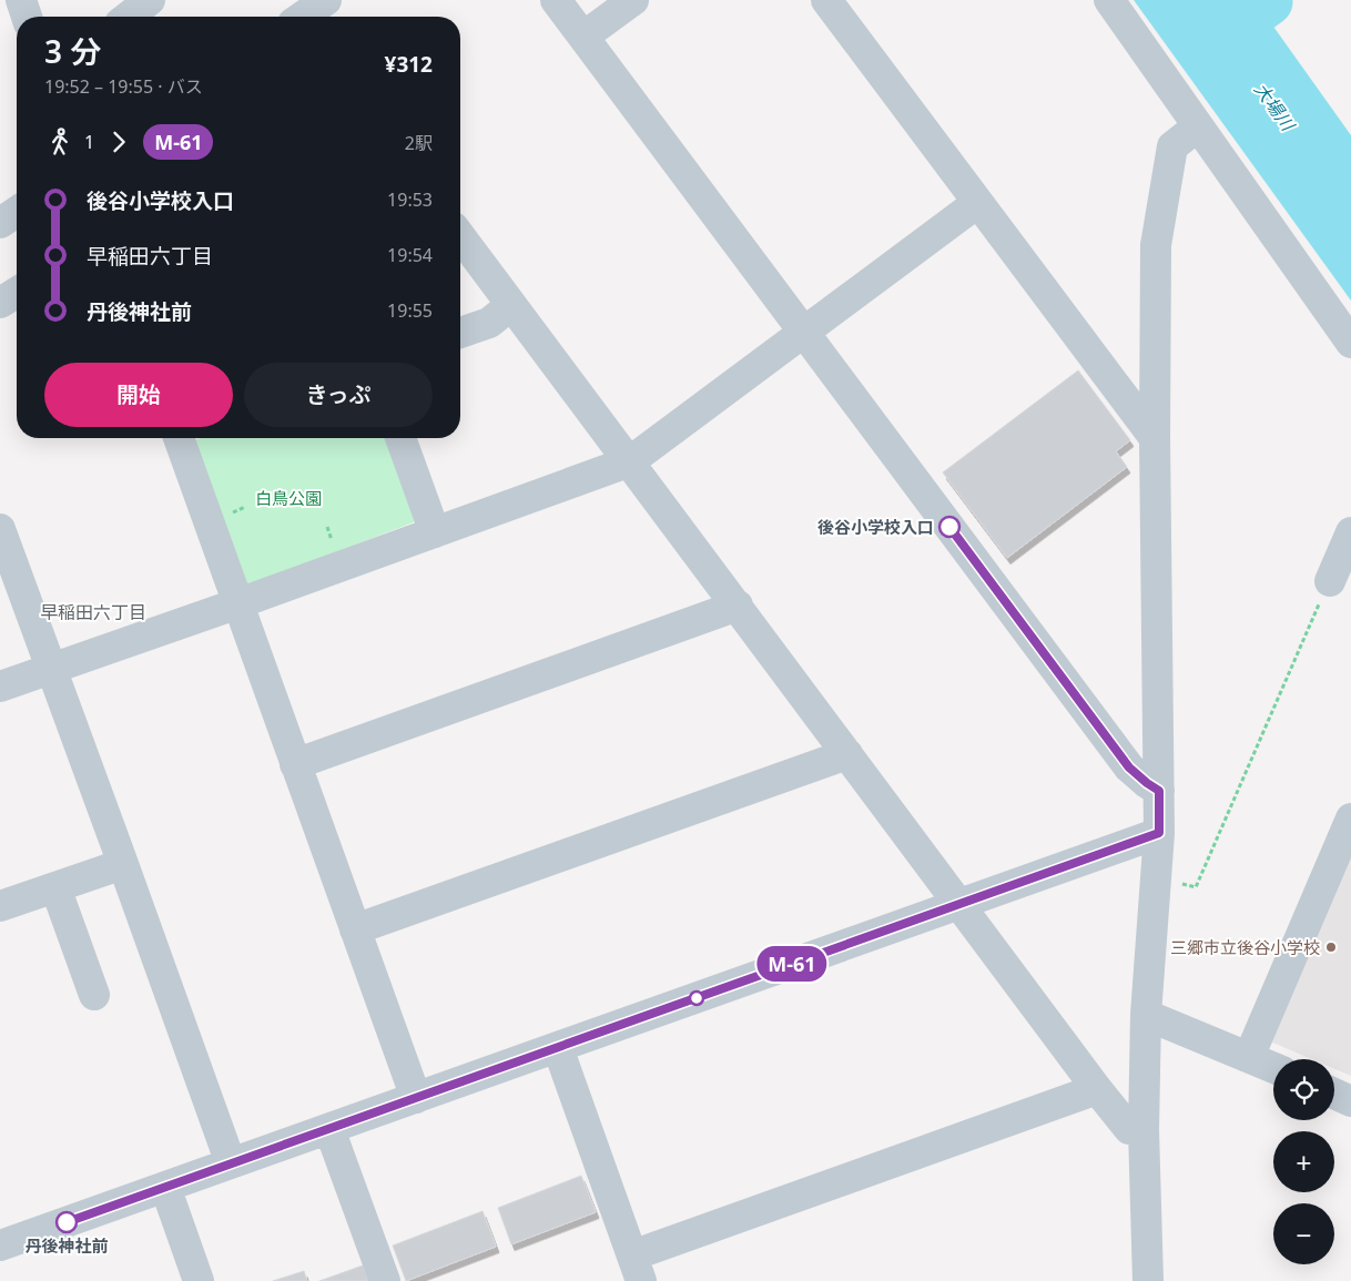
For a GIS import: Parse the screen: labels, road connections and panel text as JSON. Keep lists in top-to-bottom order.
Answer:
{
  "districts": ["早稲田六丁目"],
  "water": ["大場川"],
  "parks": ["白鳥公園"],
  "places": ["後谷小学校入口", "三郷市立後谷小学校", "丹後神社前"],
  "lines": ["bus line M-61"],
  "page": {
    "on_map": "M-61",
    "heading": ["3 分", "19:52 – 19:55 · バス", "¥312"],
    "legs": ["1", "M-61", "2駅"],
    "list": [
      {
        "name": "後谷小学校入口",
        "value": "19:53"
      },
      {
        "name": "早稲田六丁目",
        "value": "19:54"
      },
      {
        "name": "丹後神社前",
        "value": "19:55"
      }
    ],
    "buttons": ["開始", "きっぷ"],
    "map_buttons": ["+", "−"]
  }
}
